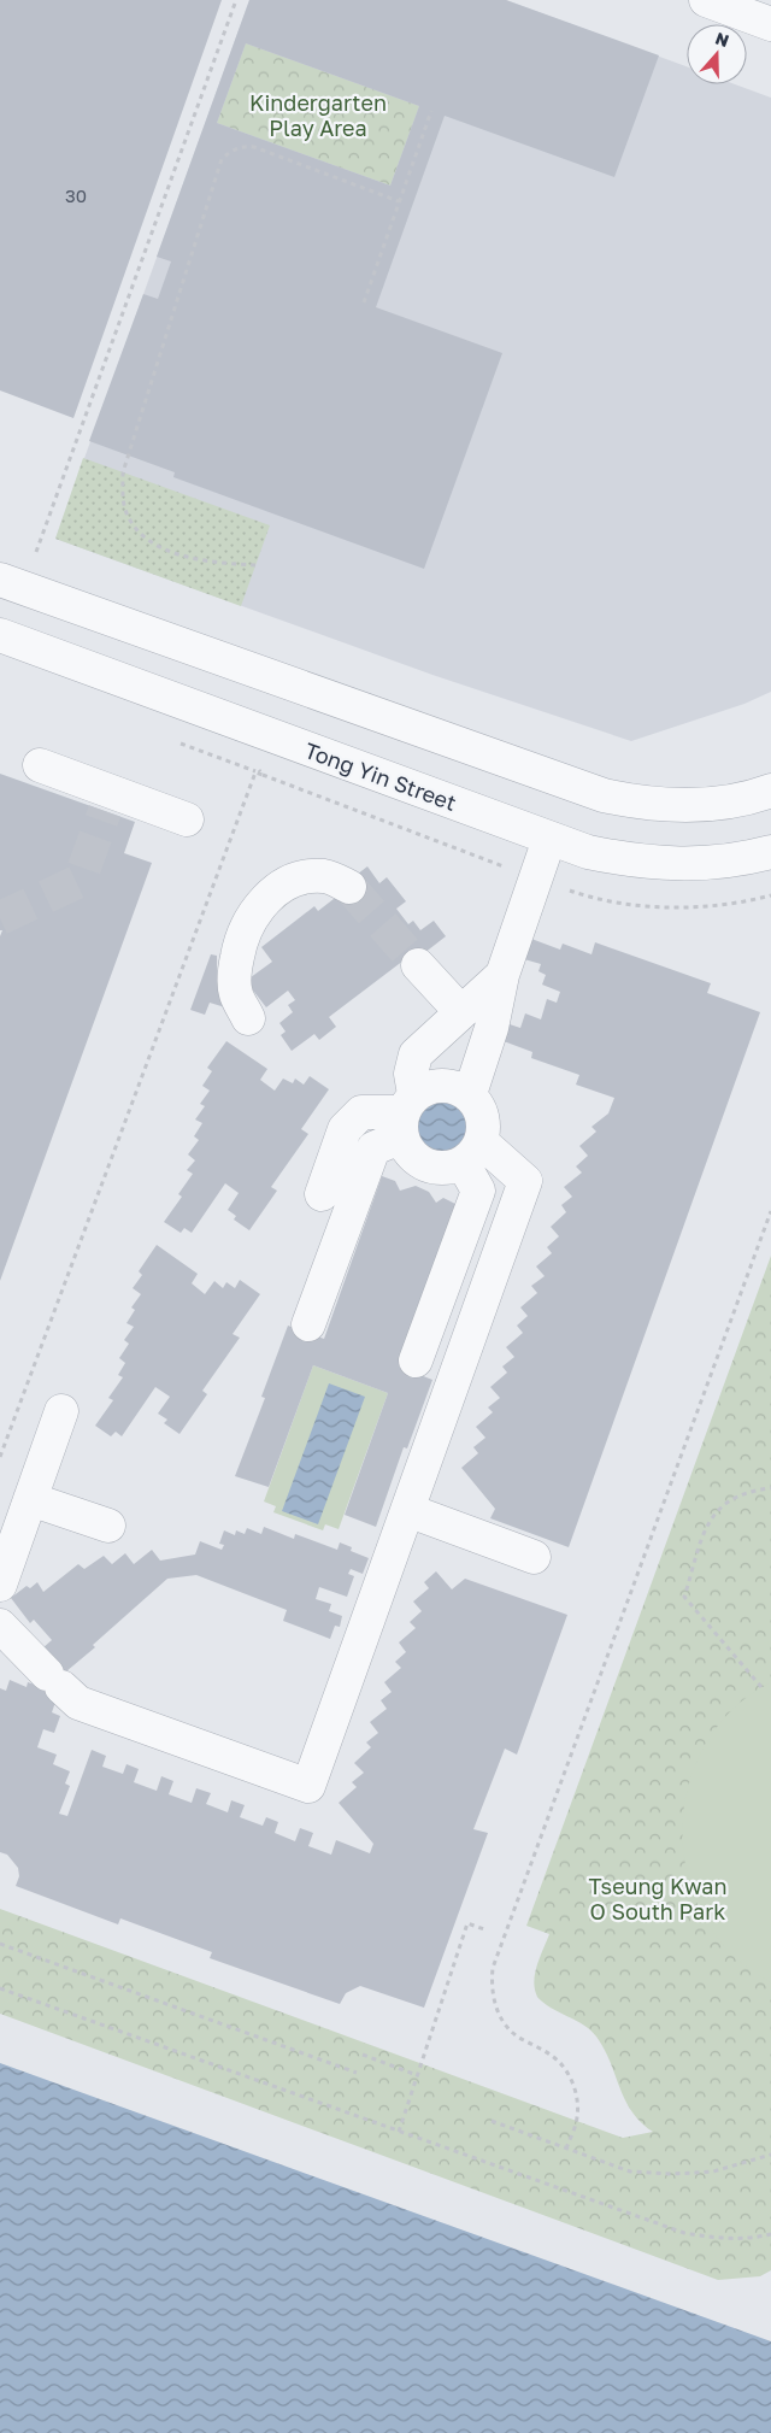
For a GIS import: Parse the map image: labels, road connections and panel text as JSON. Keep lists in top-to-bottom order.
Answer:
{
  "streets": {
    "street": ["Tong Yin Street"]
  },
  "parks": ["Kindergarten Play Area", "Tseung Kwan O South Park"],
  "house_numbers": ["30"],
  "north": "top"
}
